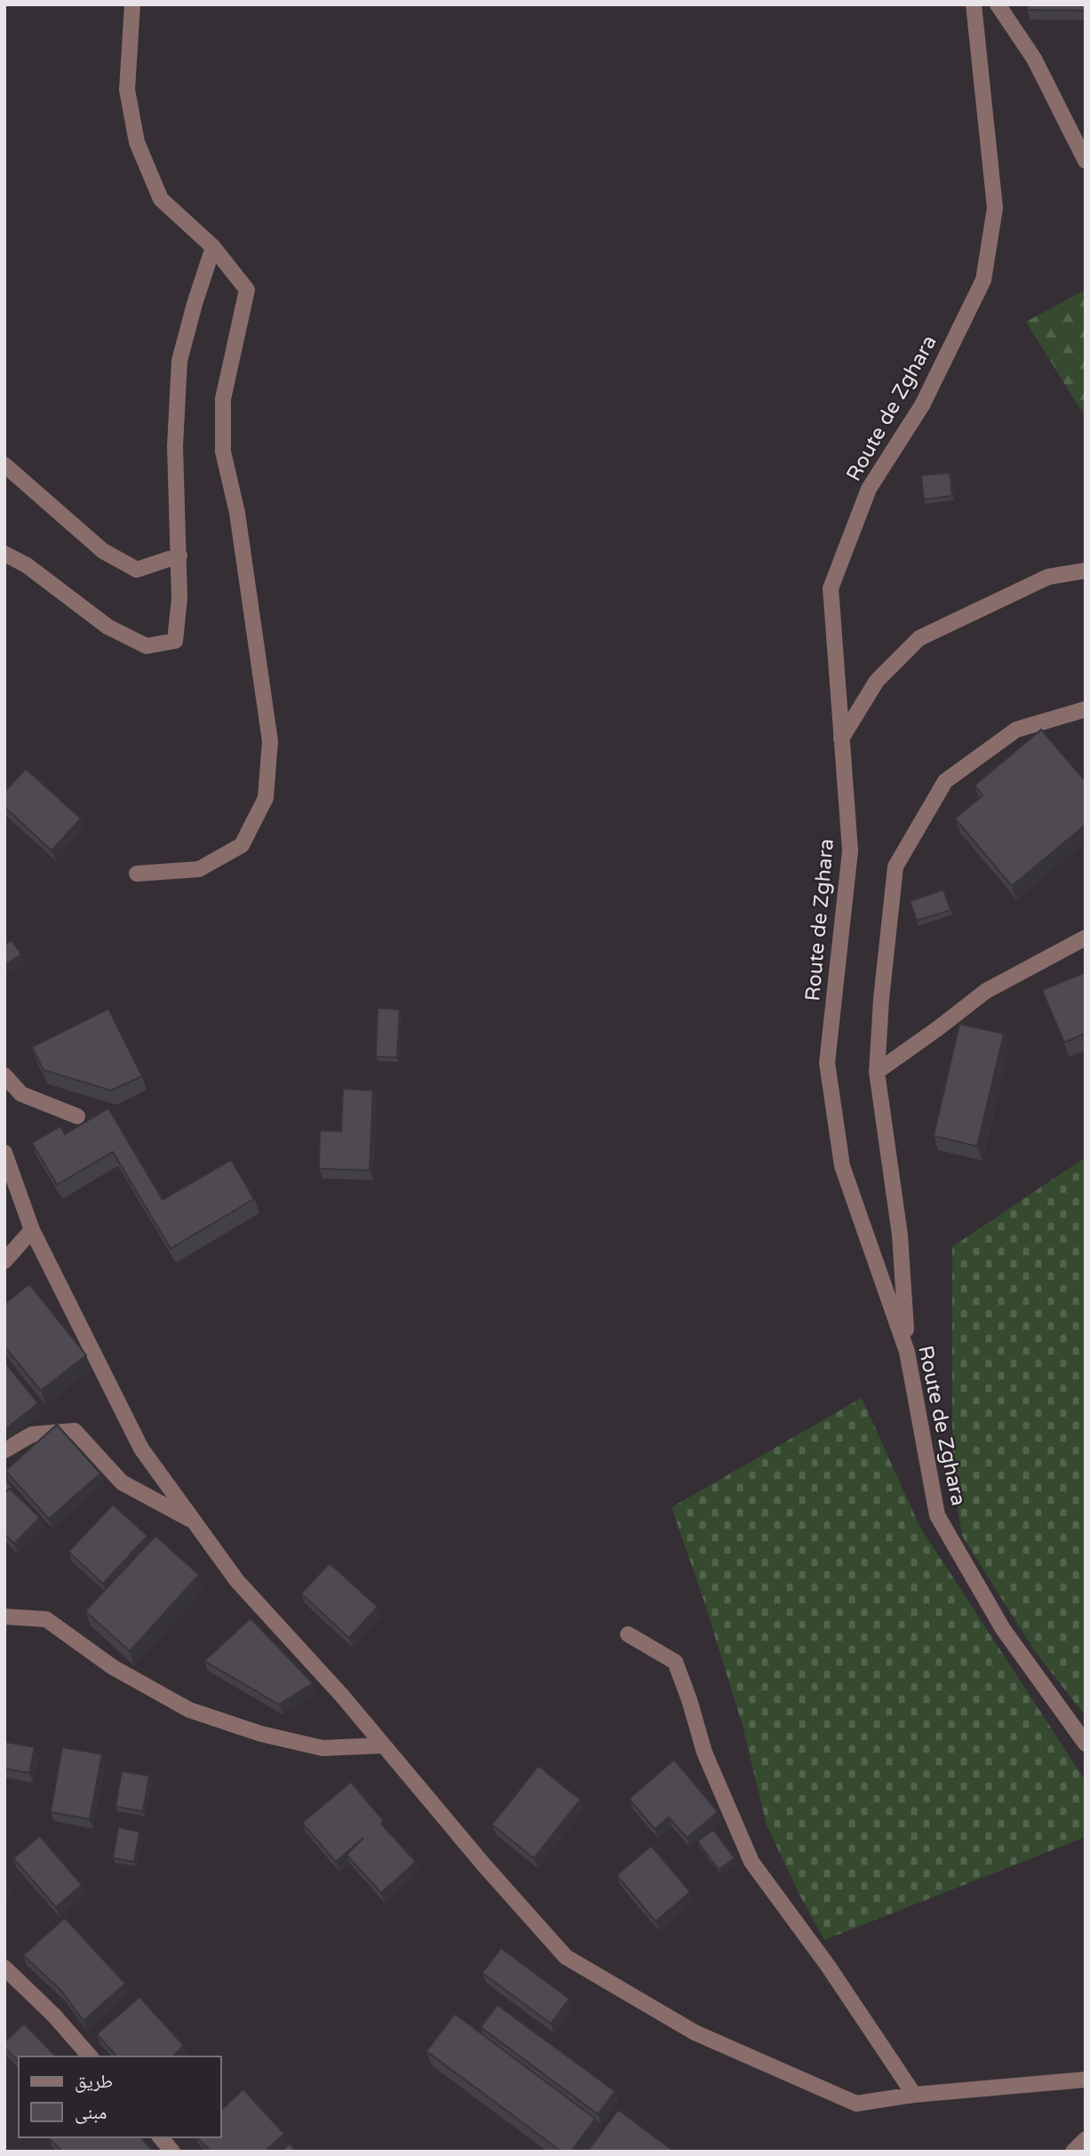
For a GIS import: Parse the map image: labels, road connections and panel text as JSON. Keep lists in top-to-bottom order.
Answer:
{
  "streets": {
    "street": ["Route de Zghara"]
  },
  "legend": ["طريق", "مبنى"]
}
